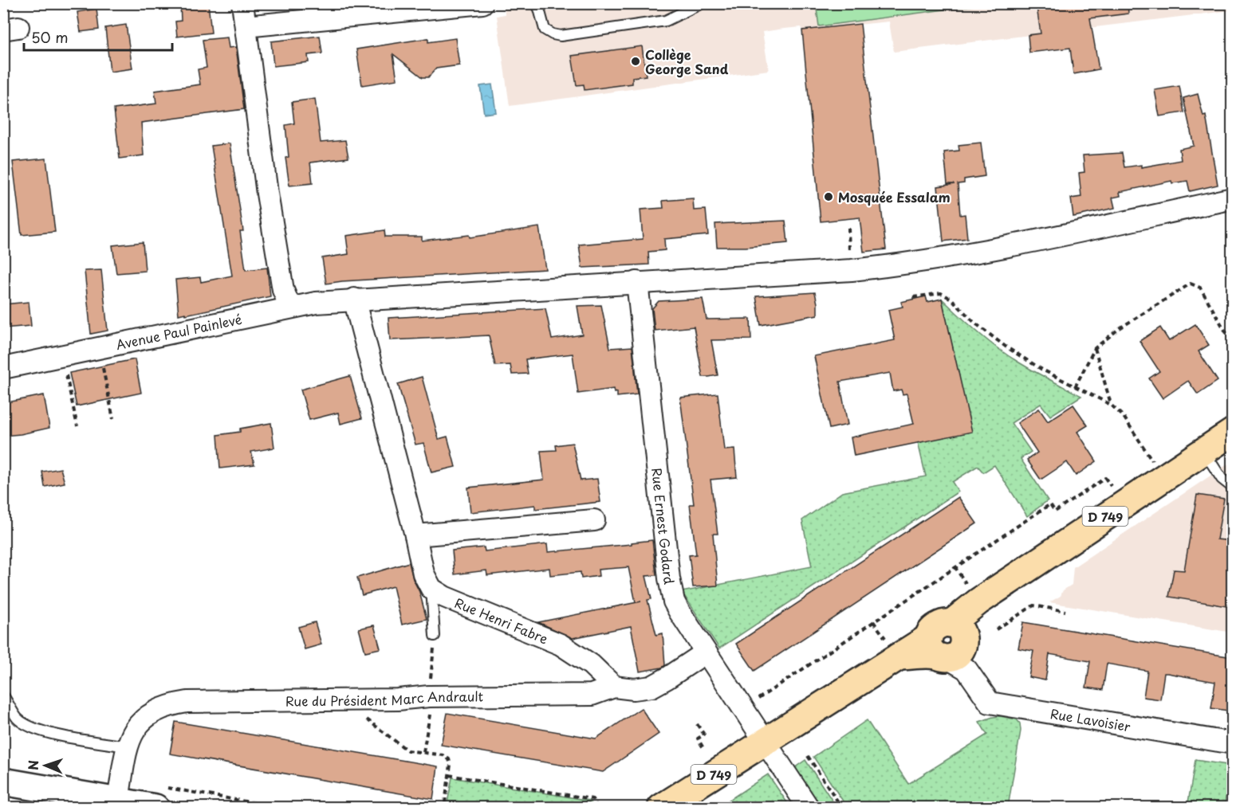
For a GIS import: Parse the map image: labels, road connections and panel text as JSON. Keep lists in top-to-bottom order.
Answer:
{
  "streets": {
    "main road": ["D 749"],
    "street": [
      "Avenue Paul Painlevé",
      "Rue Ernest Godard",
      "Rue Henri Fabre",
      "Rue du Président Marc Andrault",
      "Rue Lavoisier"
    ]
  },
  "crossings": [
    ["Avenue Paul Painlevé", "Rue Ernest Godard"],
    ["D 749", "Rue Ernest Godard"],
    ["D 749", "Rue Lavoisier"],
    ["Rue Ernest Godard", "Rue du Président Marc Andrault"],
    ["Rue Henri Fabre", "Rue du Président Marc Andrault"]
  ],
  "places": ["Collège George Sand", "Mosquée Essalam"],
  "scale_bar": "50 m",
  "north": "left"
}
